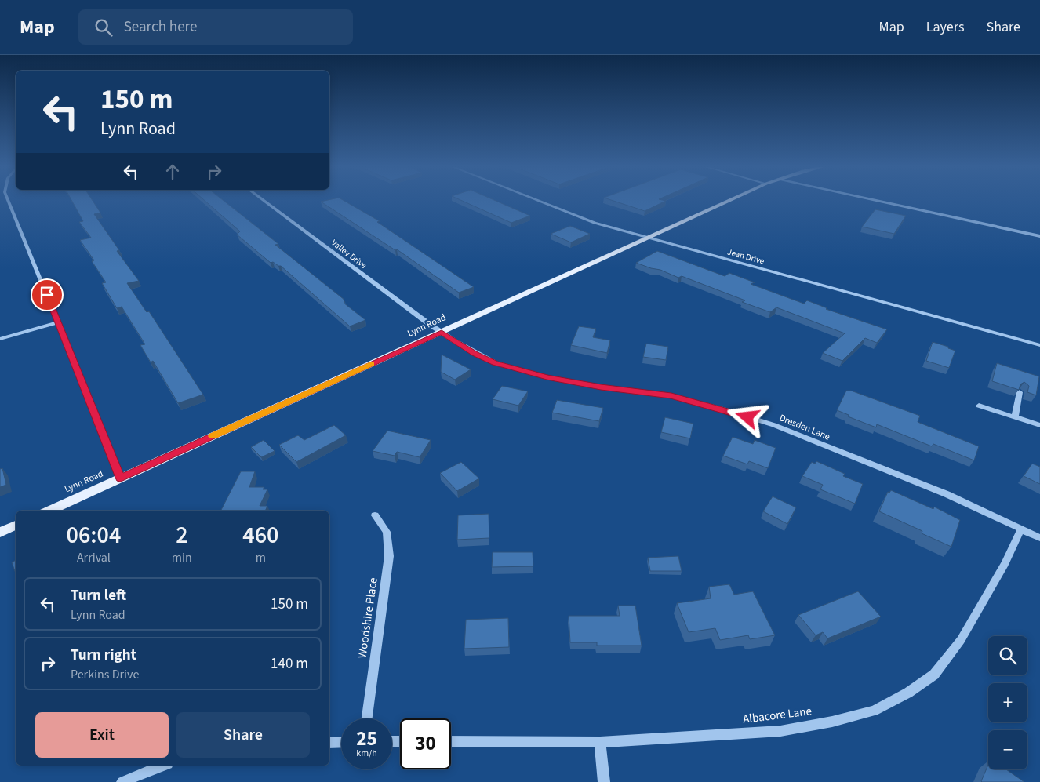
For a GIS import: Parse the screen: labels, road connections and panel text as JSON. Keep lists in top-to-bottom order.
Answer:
{
  "streets": {
    "main road": ["Lynn Road"],
    "street": [
      "Valley Drive",
      "Jean Drive",
      "Dresden Lane",
      "Woodshire Place",
      "Albacore Lane"
    ]
  },
  "crossings": [
    ["Valley Drive", "Lynn Road"],
    ["Valley Drive", "Dresden Lane"],
    ["Jean Drive", "Lynn Road"],
    ["Lynn Road", "Dresden Lane"],
    ["Dresden Lane", "Albacore Lane"]
  ],
  "page": {
    "header": "Map",
    "search": "Search here",
    "nav": ["Map", "Layers", "Share"],
    "turn": ["150 m", "Lynn Road"],
    "eta": [
      "06:04",
      "Arrival",
      "2",
      "min",
      "460",
      "m"
    ],
    "list": [
      {
        "name": "Turn left",
        "note": "Lynn Road",
        "value": "150 m"
      },
      {
        "name": "Turn right",
        "note": "Perkins Drive",
        "value": "140 m"
      }
    ],
    "map_buttons": ["+", "−"],
    "buttons": ["Exit", "Share"],
    "speed": "25 km/h",
    "limit": "30"
  }
}
